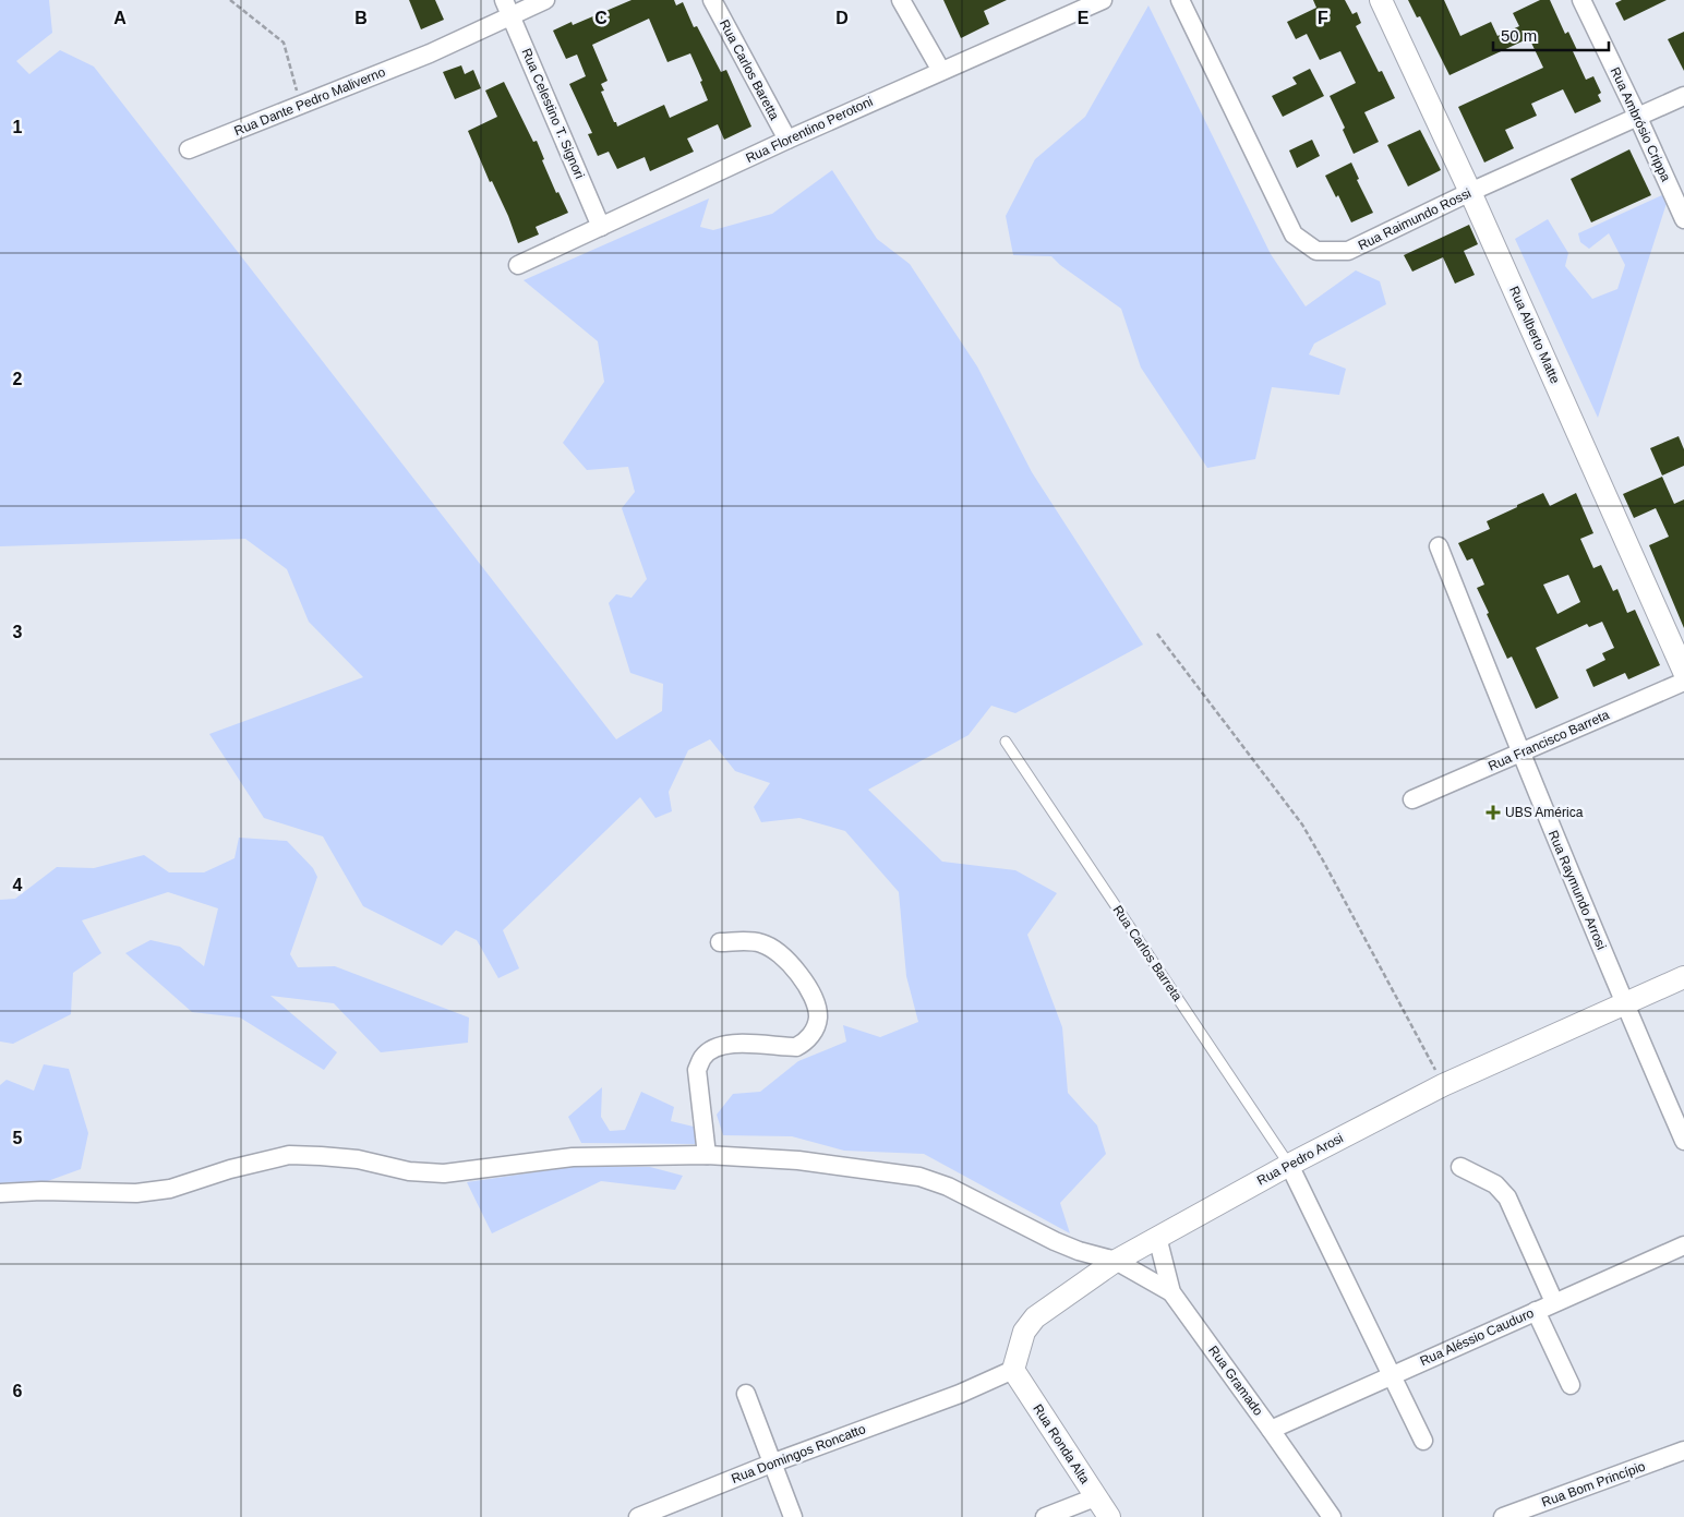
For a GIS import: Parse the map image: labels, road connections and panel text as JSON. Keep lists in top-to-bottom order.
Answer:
{
  "streets": {
    "street": [
      "Rua Carlos Baretta",
      "Rua Dante Pedro Maliverno",
      "Rua Celestino T. Signori",
      "Rua Ambrósio Crippa",
      "Rua Florentino Perotoni",
      "Rua Raimundo Rossi",
      "Rua Alberto Matte",
      "Rua Francisco Barreta",
      "Rua Raymundo Arrosi",
      "Rua Pedro Arosi",
      "Rua Aléssio Cauduro",
      "Rua Gramado",
      "Rua Ronda Alta",
      "Rua Domingos Roncatto",
      "Rua Bom Princípio"
    ],
    "lane": ["Rua Carlos Barreta"]
  },
  "crossings": [
    ["Rua Carlos Baretta", "Rua Florentino Perotoni"],
    ["Rua Dante Pedro Maliverno", "Rua Celestino T. Signori"],
    ["Rua Celestino T. Signori", "Rua Florentino Perotoni"],
    ["Rua Ambrósio Crippa", "Rua Raimundo Rossi"],
    ["Rua Raimundo Rossi", "Rua Alberto Matte"],
    ["Rua Francisco Barreta", "Rua Raymundo Arrosi"],
    ["Rua Raymundo Arrosi", "Rua Pedro Arosi"],
    ["Rua Carlos Barreta", "Rua Pedro Arosi"],
    ["Rua Pedro Arosi", "Rua Gramado"],
    ["Rua Pedro Arosi", "Rua Ronda Alta"],
    ["Rua Pedro Arosi", "Rua Domingos Roncatto"],
    ["Rua Aléssio Cauduro", "Rua Gramado"],
    ["Rua Ronda Alta", "Rua Domingos Roncatto"]
  ],
  "places": {
    "health": ["UBS América"]
  },
  "scale_bar": "50 m",
  "grid": {
    "columns": [
      "A",
      "B",
      "C",
      "D",
      "E",
      "F"
    ],
    "rows": [
      "1",
      "2",
      "3",
      "4",
      "5",
      "6"
    ]
  }
}
